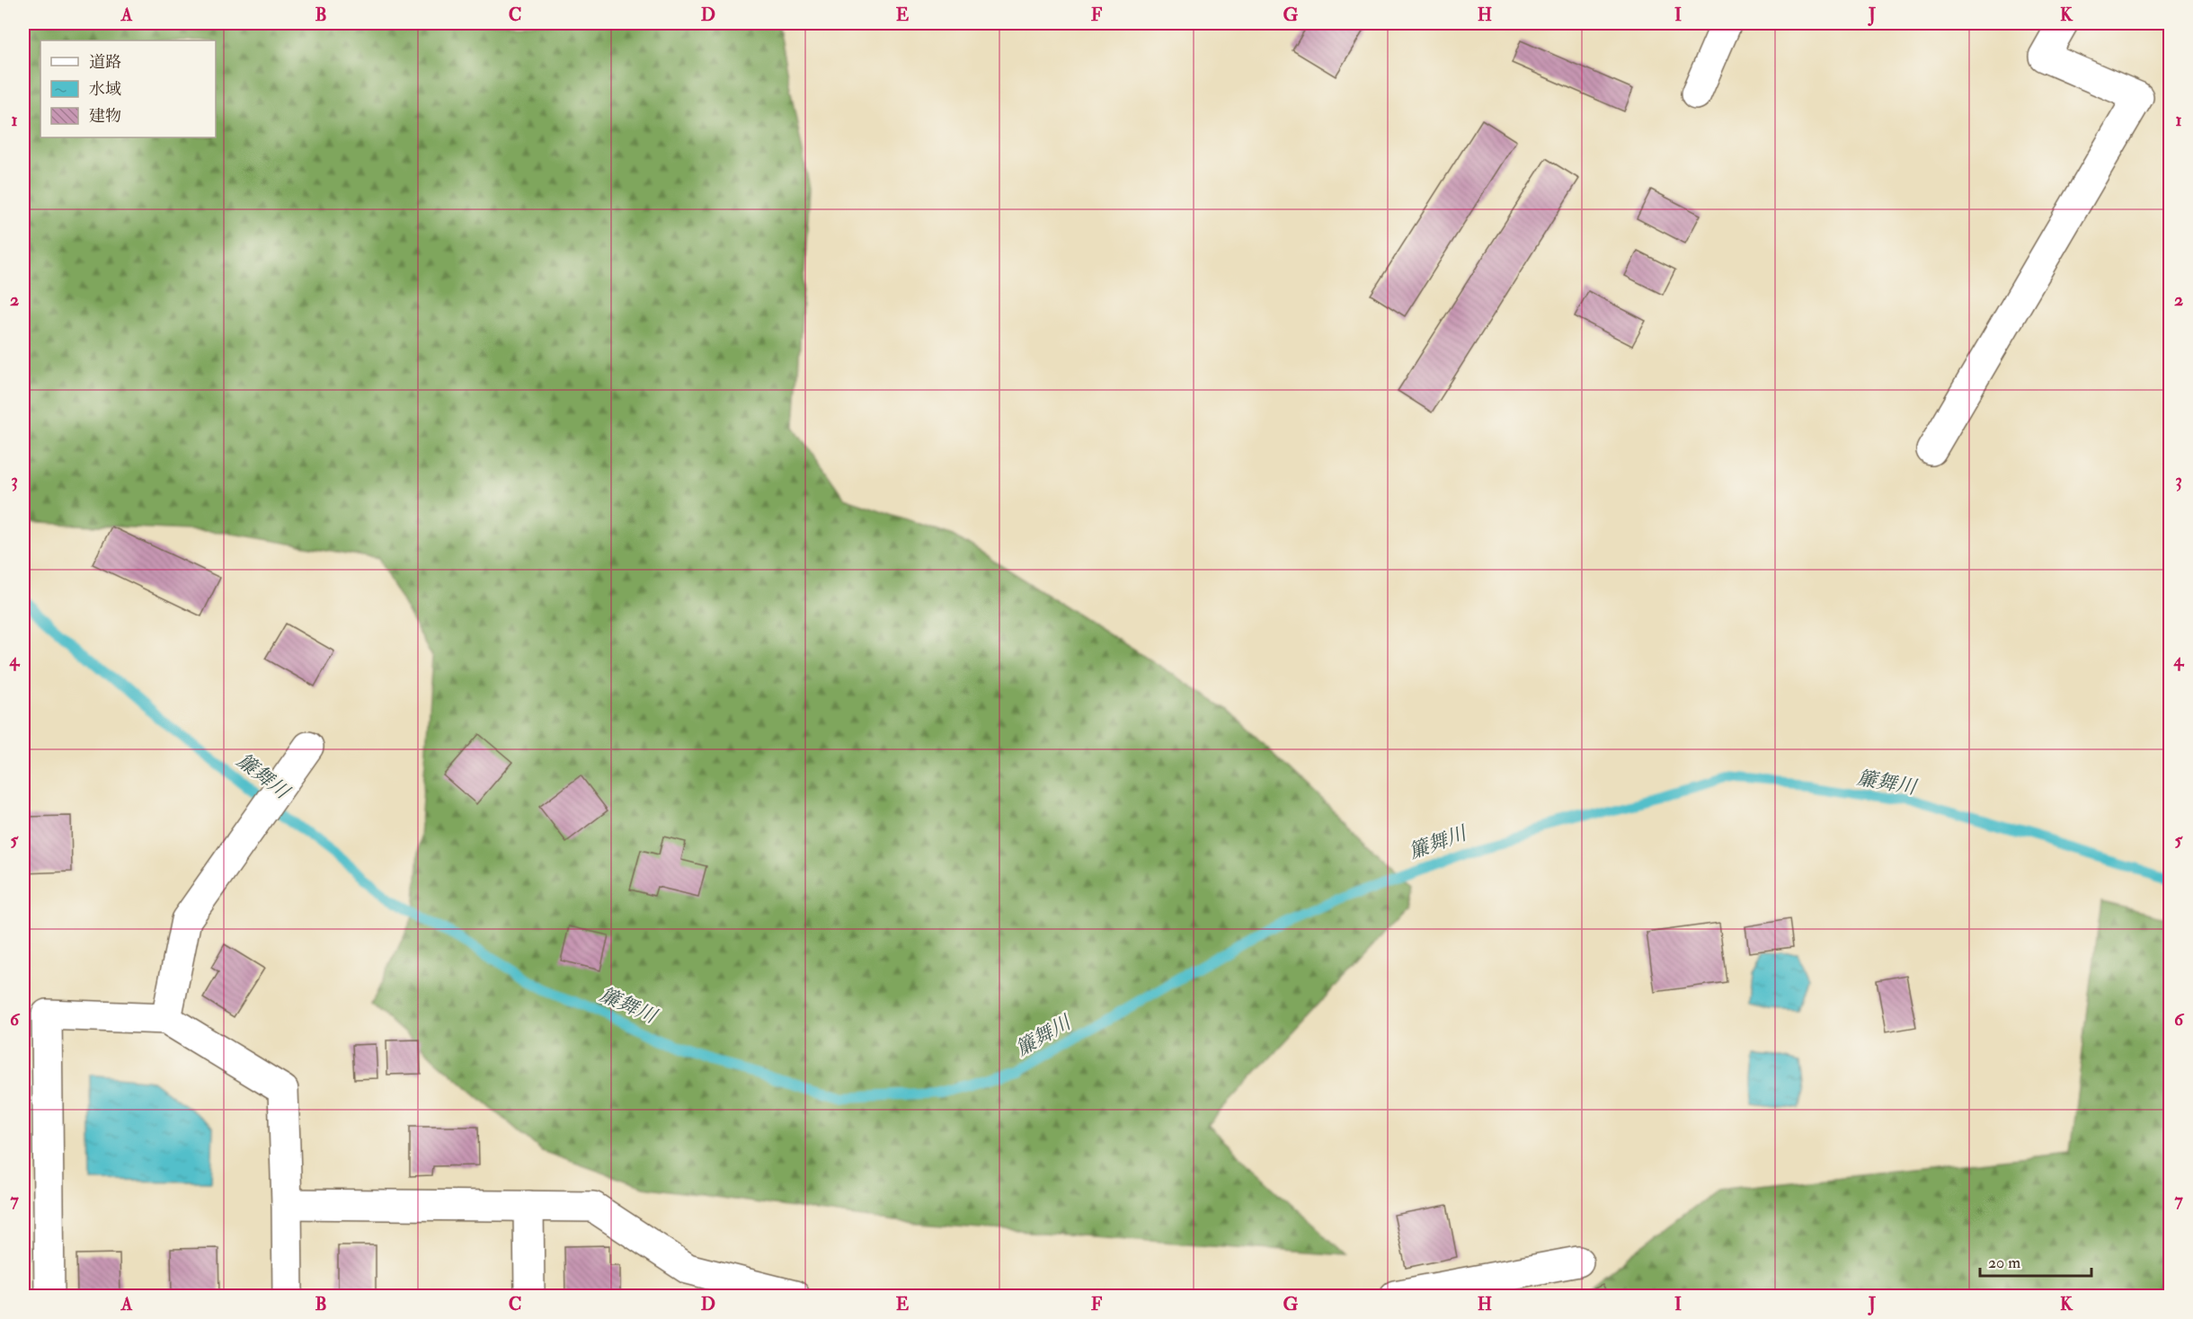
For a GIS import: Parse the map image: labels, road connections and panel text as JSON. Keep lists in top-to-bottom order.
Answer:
{
  "water": ["簾舞川"],
  "legend": ["道路", "水域", "建物"],
  "scale_bar": "20 m",
  "grid": {
    "columns": [
      "A",
      "B",
      "C",
      "D",
      "E",
      "F",
      "G",
      "H",
      "I",
      "J",
      "K"
    ],
    "rows": [
      "1",
      "2",
      "3",
      "4",
      "5",
      "6",
      "7"
    ]
  }
}
